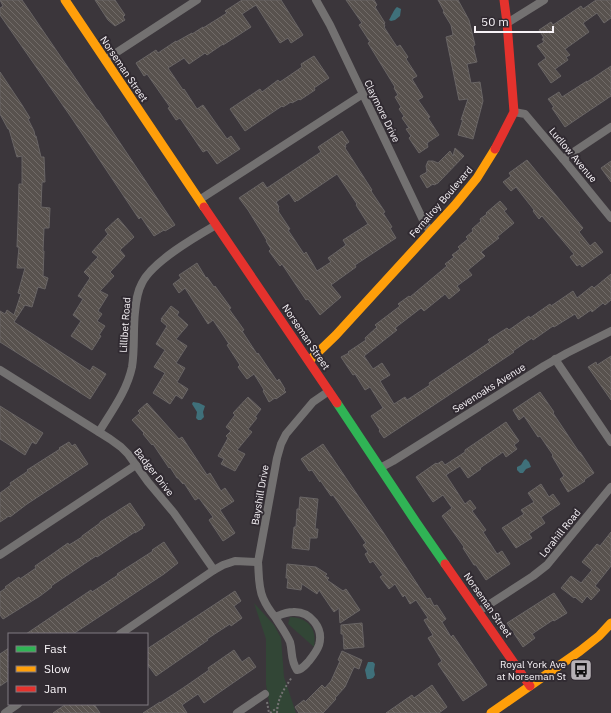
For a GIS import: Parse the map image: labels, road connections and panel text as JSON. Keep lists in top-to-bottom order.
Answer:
{
  "streets": {
    "street": [
      "Norseman Street",
      "Claymore Drive",
      "Ludlow Avenue",
      "Fernalroy Boulevard",
      "Lillibet Road",
      "Sevenoaks Avenue",
      "Badger Drive",
      "Bayshill Drive",
      "Lorahill Road"
    ]
  },
  "crossings": [
    ["Norseman Street", "Fernalroy Boulevard"],
    ["Norseman Street", "Lillibet Road"],
    ["Norseman Street", "Sevenoaks Avenue"],
    ["Norseman Street", "Bayshill Drive"],
    ["Norseman Street", "Lorahill Road"],
    ["Claymore Drive", "Fernalroy Boulevard"],
    ["Ludlow Avenue", "Fernalroy Boulevard"],
    ["Lillibet Road", "Badger Drive"]
  ],
  "places": {
    "bus stop": ["Royal York Ave at Norseman St"]
  },
  "legend": ["Fast", "Slow", "Jam"],
  "scale_bar": "50 m"
}
